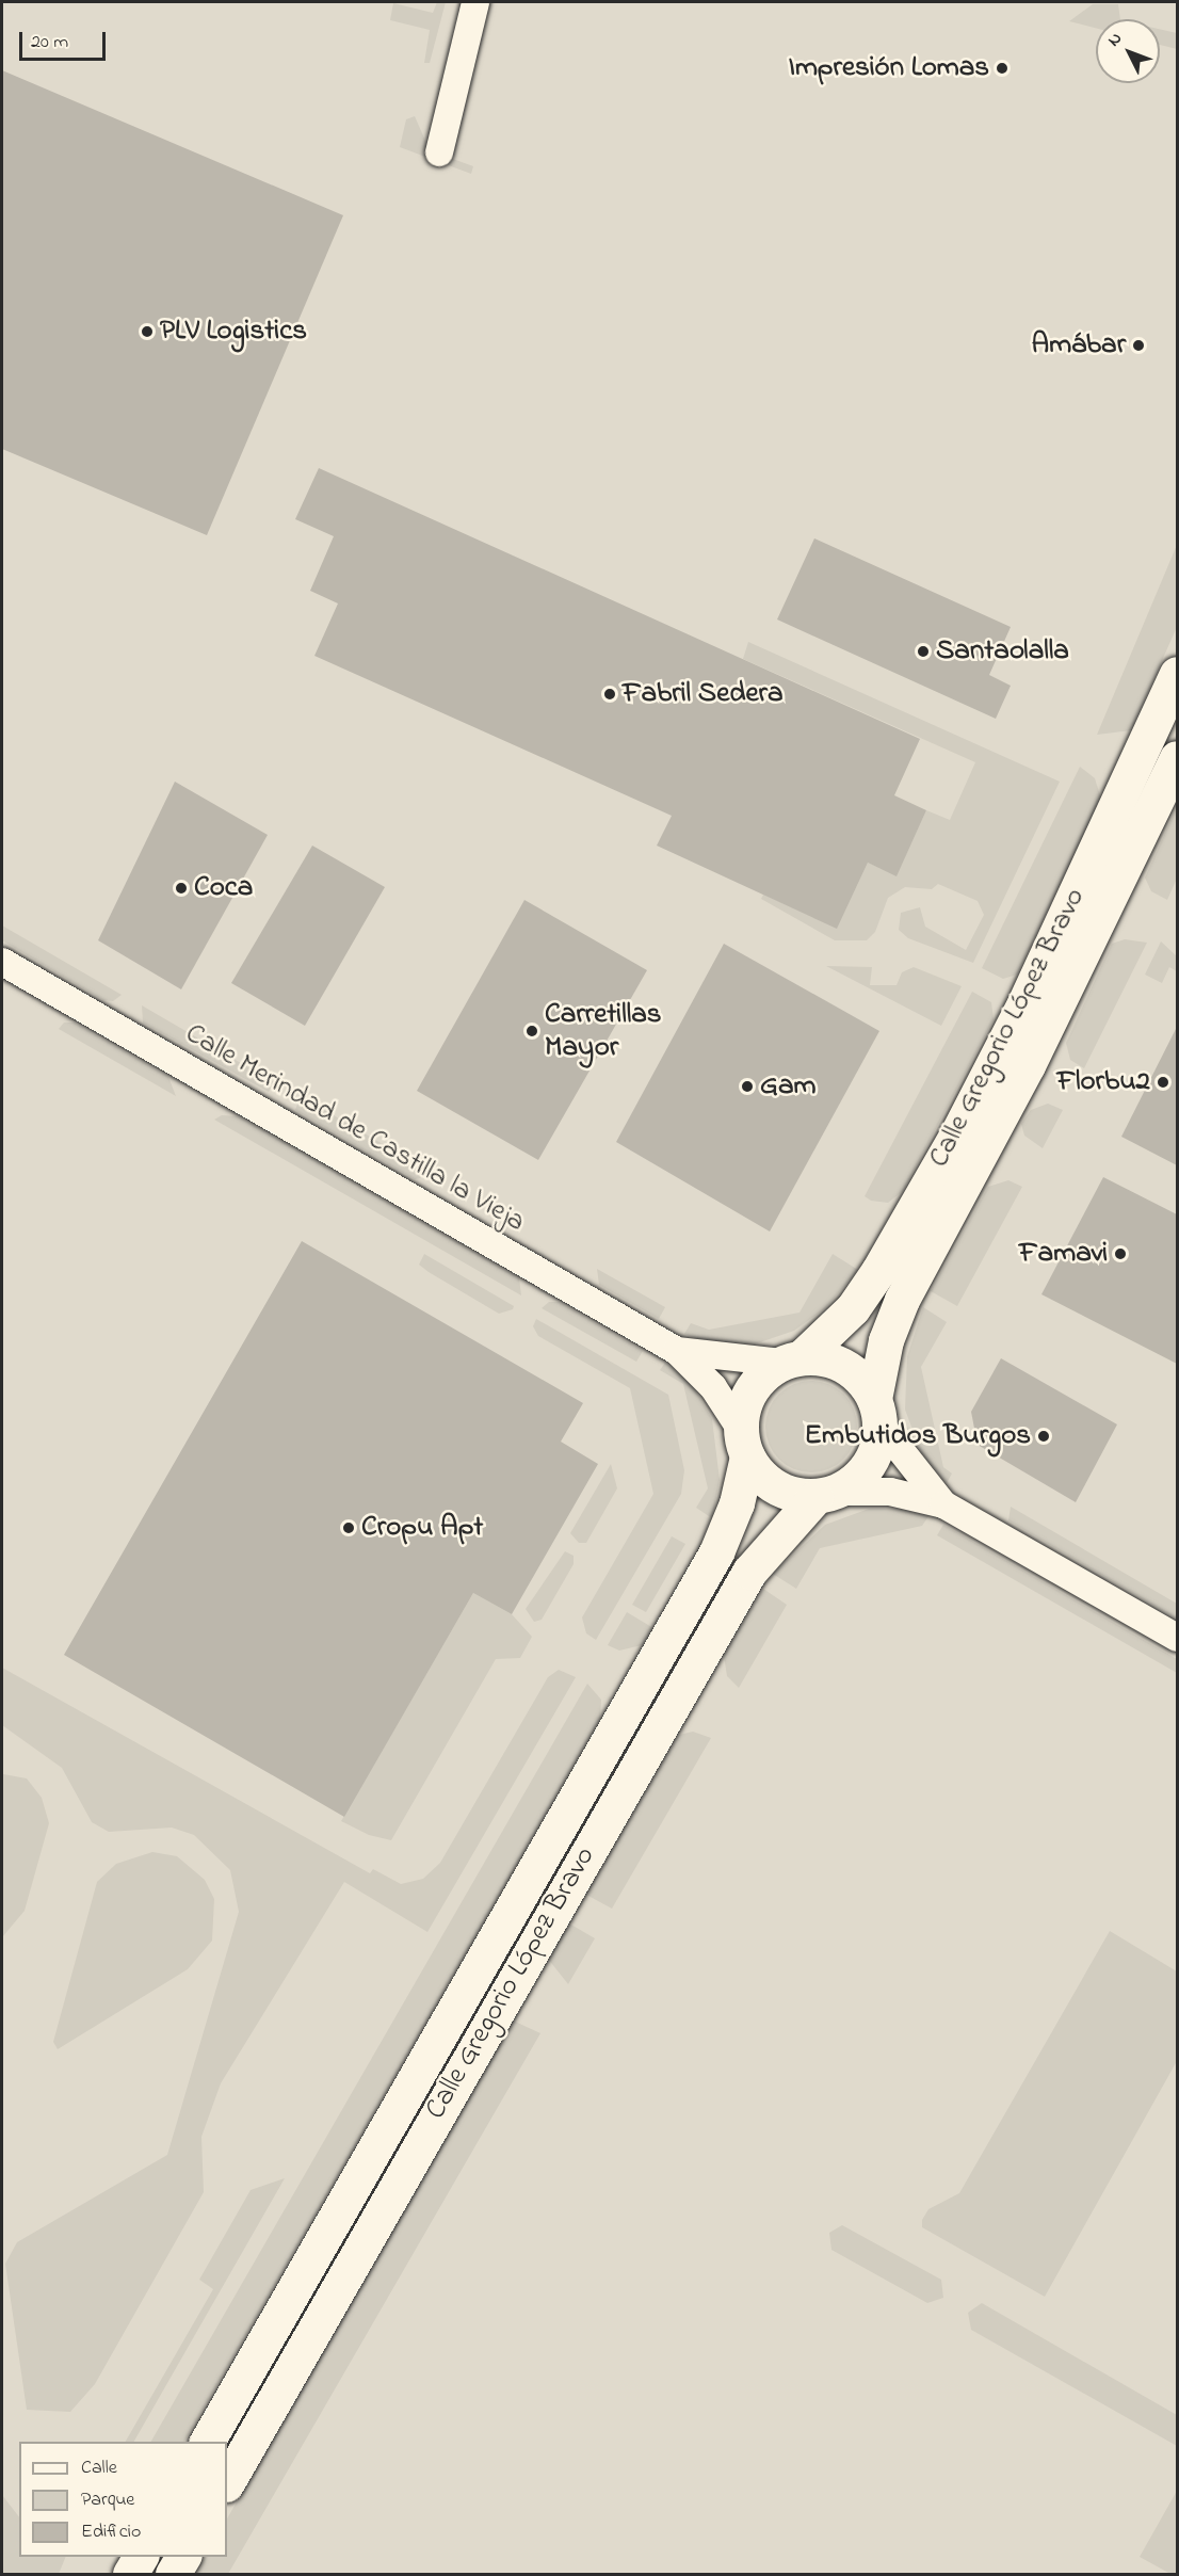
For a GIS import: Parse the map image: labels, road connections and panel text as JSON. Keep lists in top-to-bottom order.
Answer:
{
  "streets": {
    "main road": ["Calle Gregorio López Bravo"],
    "street": ["Calle Merindad de Castilla la Vieja"]
  },
  "crossings": [
    ["Calle Gregorio López Bravo", "Calle Merindad de Castilla la Vieja"]
  ],
  "places": [
    "Impresión Lomas",
    "PLV Logistics",
    "Amábar",
    "Santaolalla",
    "Fabril Sedera",
    "Coca",
    "Carretillas Mayor",
    "Florbu2",
    "Gam",
    "Famavi",
    "Embutidos Burgos",
    "Cropu Apt"
  ],
  "legend": ["Calle", "Parque", "Edificio"],
  "scale_bar": "20 m",
  "north": "top left"
}
